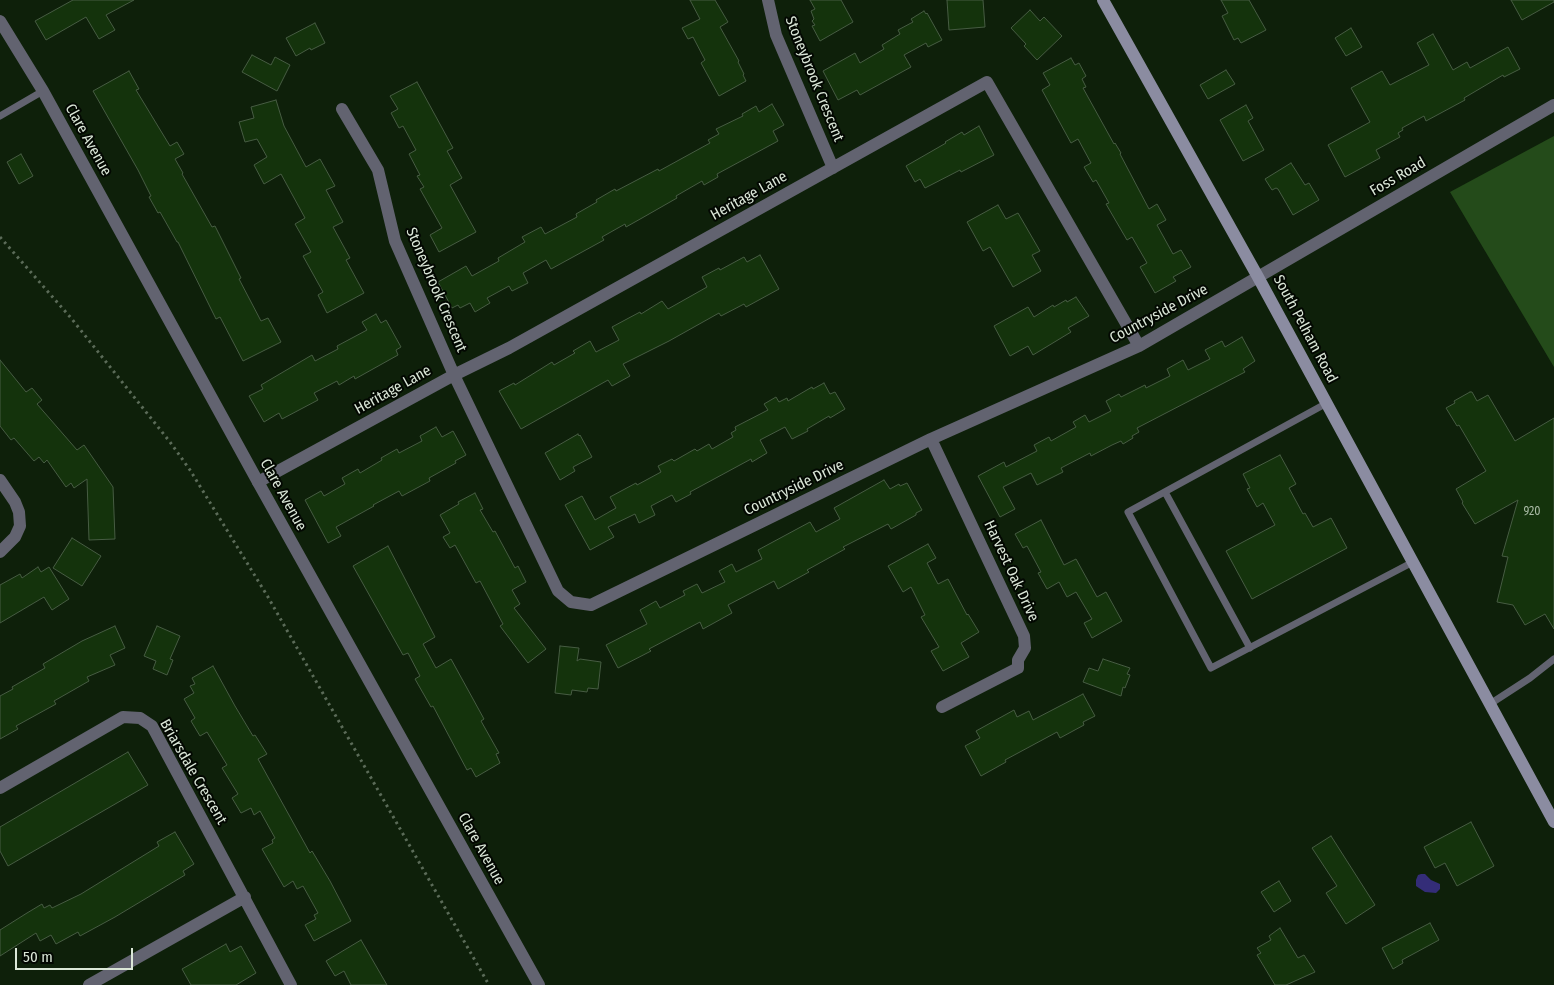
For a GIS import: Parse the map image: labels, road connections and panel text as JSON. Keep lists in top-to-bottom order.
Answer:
{
  "streets": {
    "main road": ["South Pelham Road"],
    "street": [
      "Stoneybrook Crescent",
      "Clare Avenue",
      "Foss Road",
      "Heritage Lane",
      "Countryside Drive",
      "Harvest Oak Drive",
      "Briarsdale Crescent"
    ]
  },
  "crossings": [
    ["Stoneybrook Crescent", "Heritage Lane"],
    ["Stoneybrook Crescent", "Countryside Drive"],
    ["Clare Avenue", "Heritage Lane"],
    ["Foss Road", "Countryside Drive"],
    ["Foss Road", "South Pelham Road"],
    ["Heritage Lane", "Countryside Drive"],
    ["Countryside Drive", "South Pelham Road"],
    ["Countryside Drive", "Harvest Oak Drive"]
  ],
  "house_numbers": ["920"],
  "scale_bar": "50 m"
}
